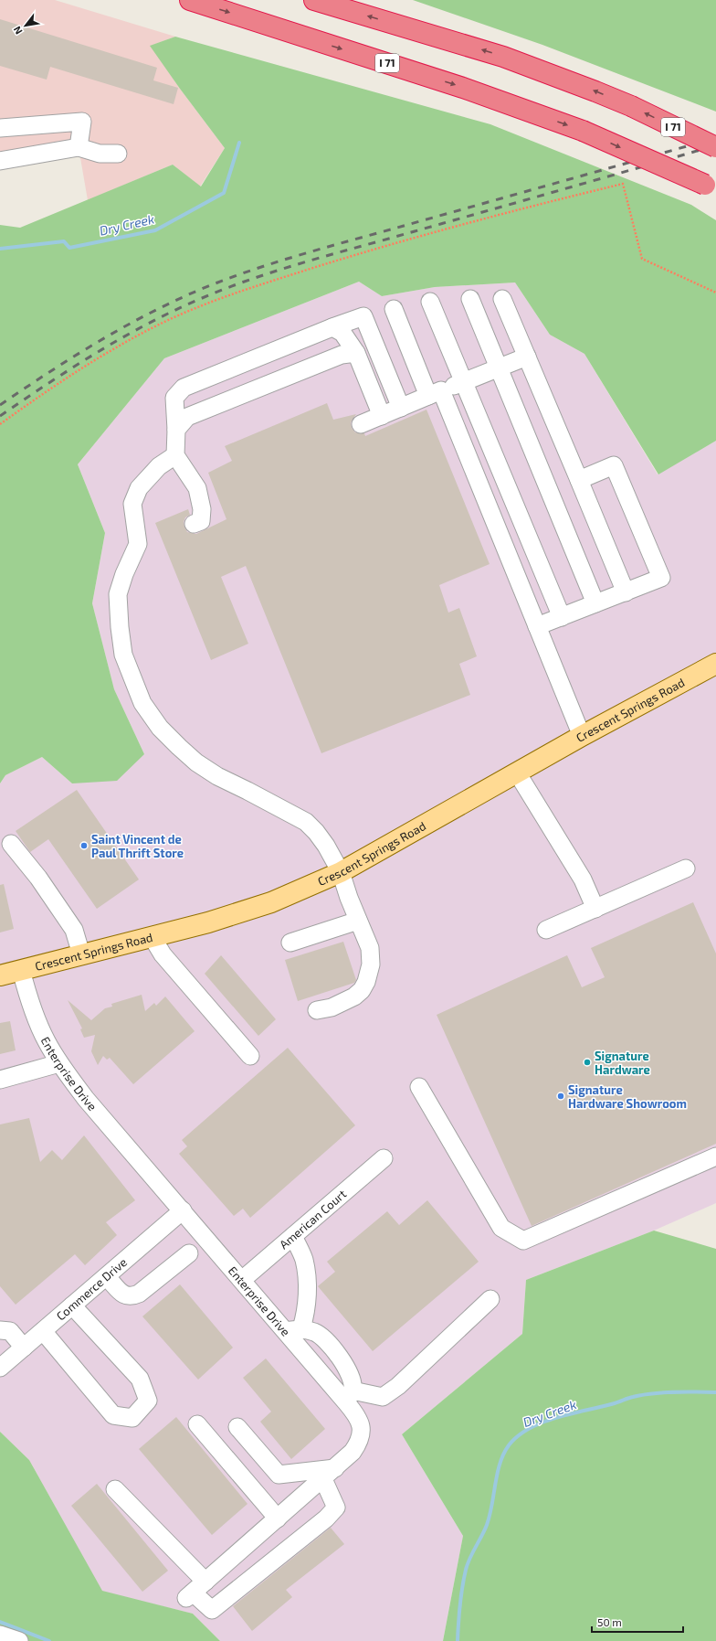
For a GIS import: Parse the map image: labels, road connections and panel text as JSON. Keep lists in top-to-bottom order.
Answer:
{
  "streets": {
    "highway": ["I 71"],
    "main road": ["Crescent Springs Road"],
    "street": ["Enterprise Drive", "American Court", "Commerce Drive"]
  },
  "crossings": [
    ["Crescent Springs Road", "Enterprise Drive"],
    ["Enterprise Drive", "American Court"],
    ["Enterprise Drive", "Commerce Drive"]
  ],
  "water": ["Dry Creek"],
  "places": ["Saint Vincent de Paul Thrift Store", "Signature Hardware", "Signature Hardware Showroom"],
  "scale_bar": "50 m",
  "north": "bottom left"
}
